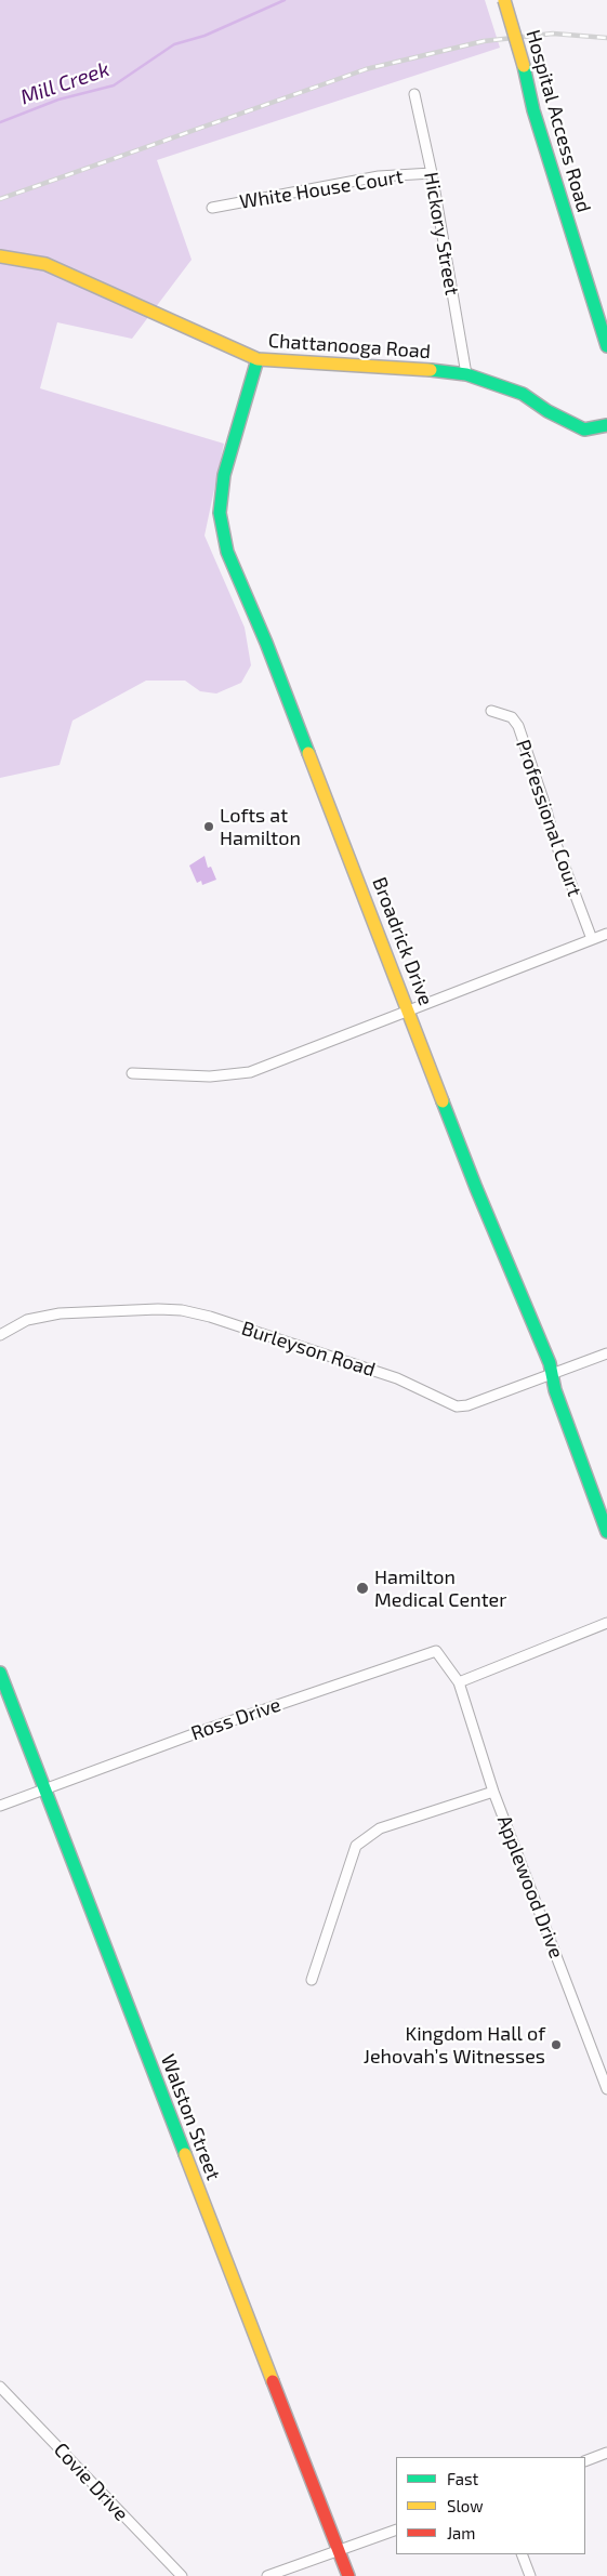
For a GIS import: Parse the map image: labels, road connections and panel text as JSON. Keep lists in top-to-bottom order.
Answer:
{
  "streets": {
    "street": [
      "Hospital Access Road",
      "White House Court",
      "Hickory Street",
      "Chattanooga Road",
      "Professional Court",
      "Broadrick Drive",
      "Burleyson Road",
      "Ross Drive",
      "Applewood Drive",
      "Walston Street",
      "Covie Drive"
    ]
  },
  "crossings": [
    ["White House Court", "Hickory Street"],
    ["Hickory Street", "Chattanooga Road"],
    ["Chattanooga Road", "Broadrick Drive"],
    ["Broadrick Drive", "Burleyson Road"],
    ["Ross Drive", "Applewood Drive"],
    ["Ross Drive", "Walston Street"]
  ],
  "water": ["Mill Creek"],
  "places": ["Lofts at Hamilton", "Hamilton Medical Center", "Kingdom Hall of Jehovah’s Witnesses"],
  "legend": ["Fast", "Slow", "Jam"]
}
